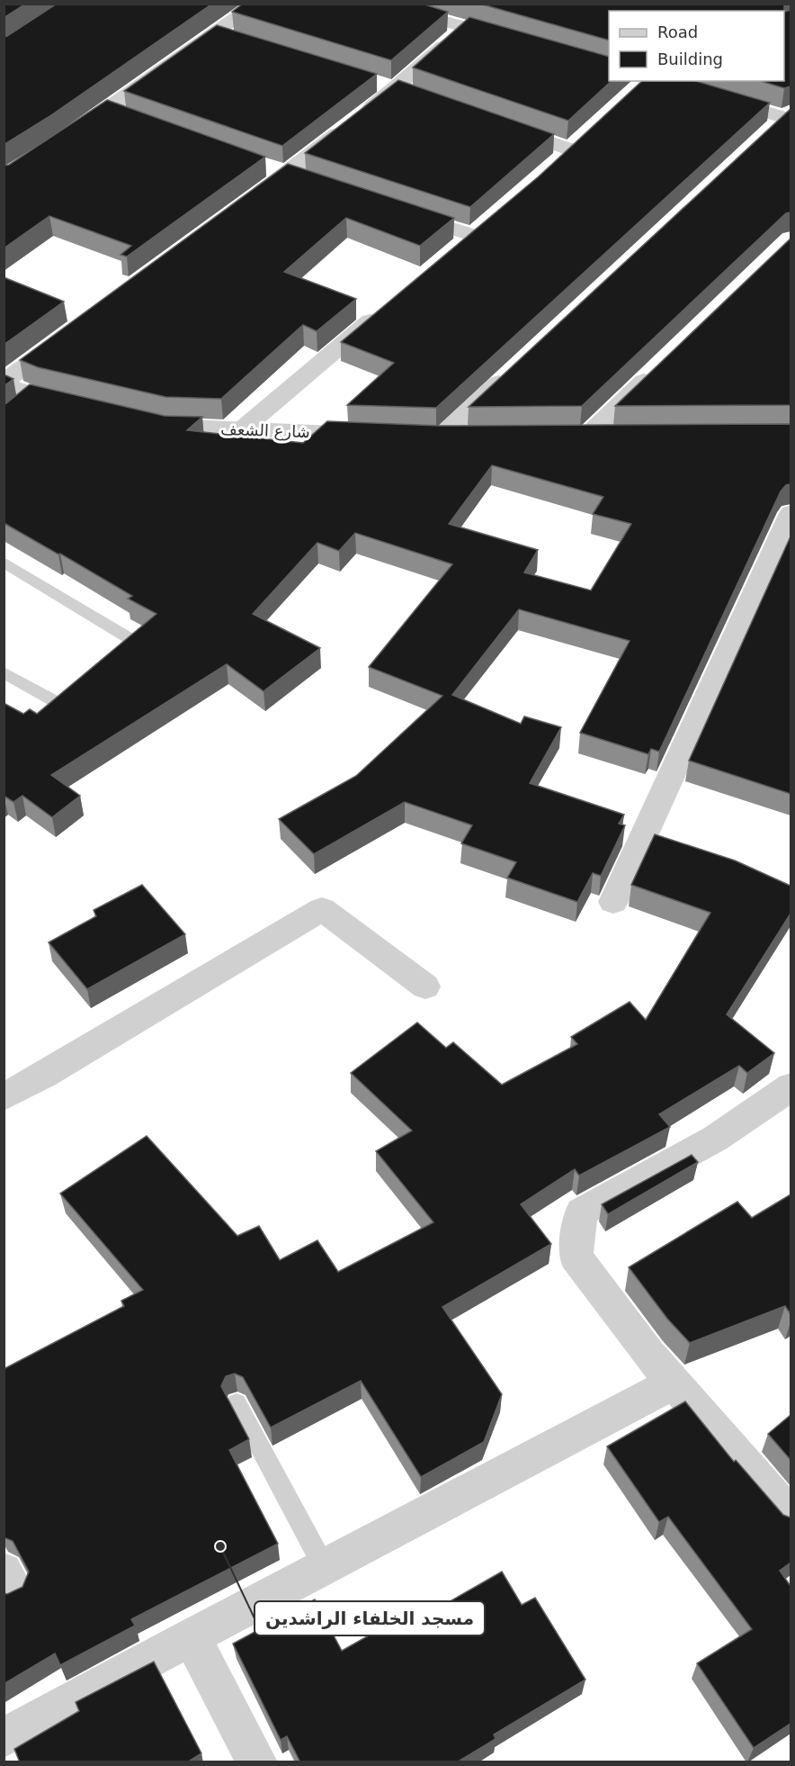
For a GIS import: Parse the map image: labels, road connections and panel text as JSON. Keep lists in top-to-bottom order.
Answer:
{
  "streets": {
    "street": ["شارع الشعف"]
  },
  "places": ["مسجد الخلفاء الراشدين"],
  "legend": ["Road", "Building"]
}
